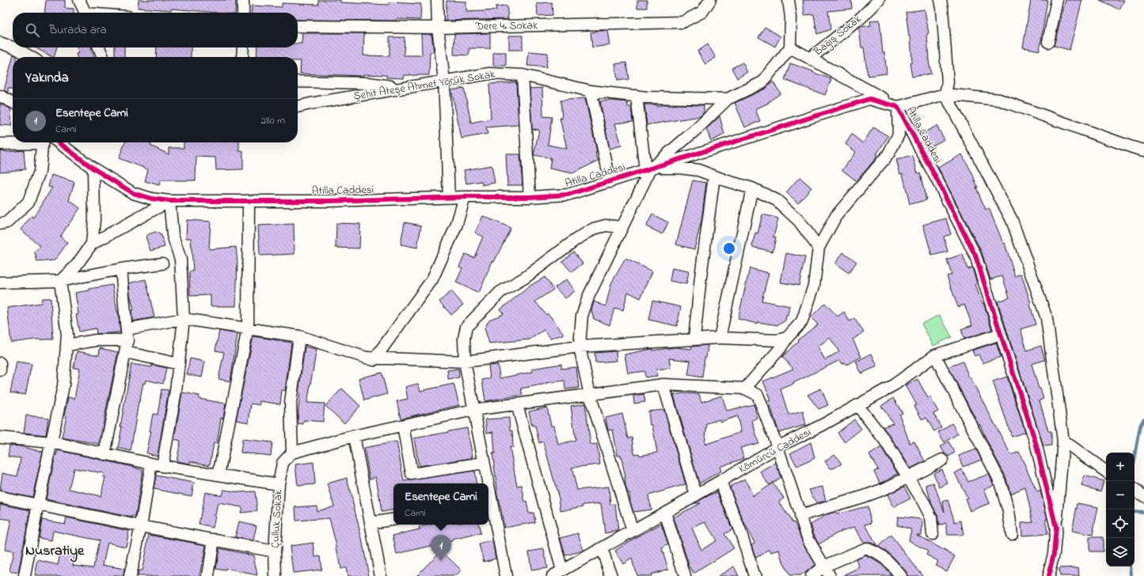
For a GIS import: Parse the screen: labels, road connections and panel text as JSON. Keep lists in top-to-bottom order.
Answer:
{
  "streets": {
    "street": [
      "Dere 4. Sokak",
      "Bağış Sokak",
      "Şehit Ateşe Ahmet Yörük Sokak",
      "Atilla Caddesi",
      "Kömürcü Caddesi",
      "Çulluk Sokak"
    ]
  },
  "crossings": [
    ["Atilla Caddesi", "Kömürcü Caddesi"]
  ],
  "districts": ["Nusratiye"],
  "page": {
    "search": "Burada ara",
    "heading": "Yakında",
    "list": [
      {
        "mark": "1",
        "name": "Esentepe Cami",
        "note": "Cami",
        "value": "280 m"
      }
    ],
    "map_buttons": ["+", "−"],
    "popup": ["Esentepe Cami", "Cami"],
    "pins": "1"
  }
}
